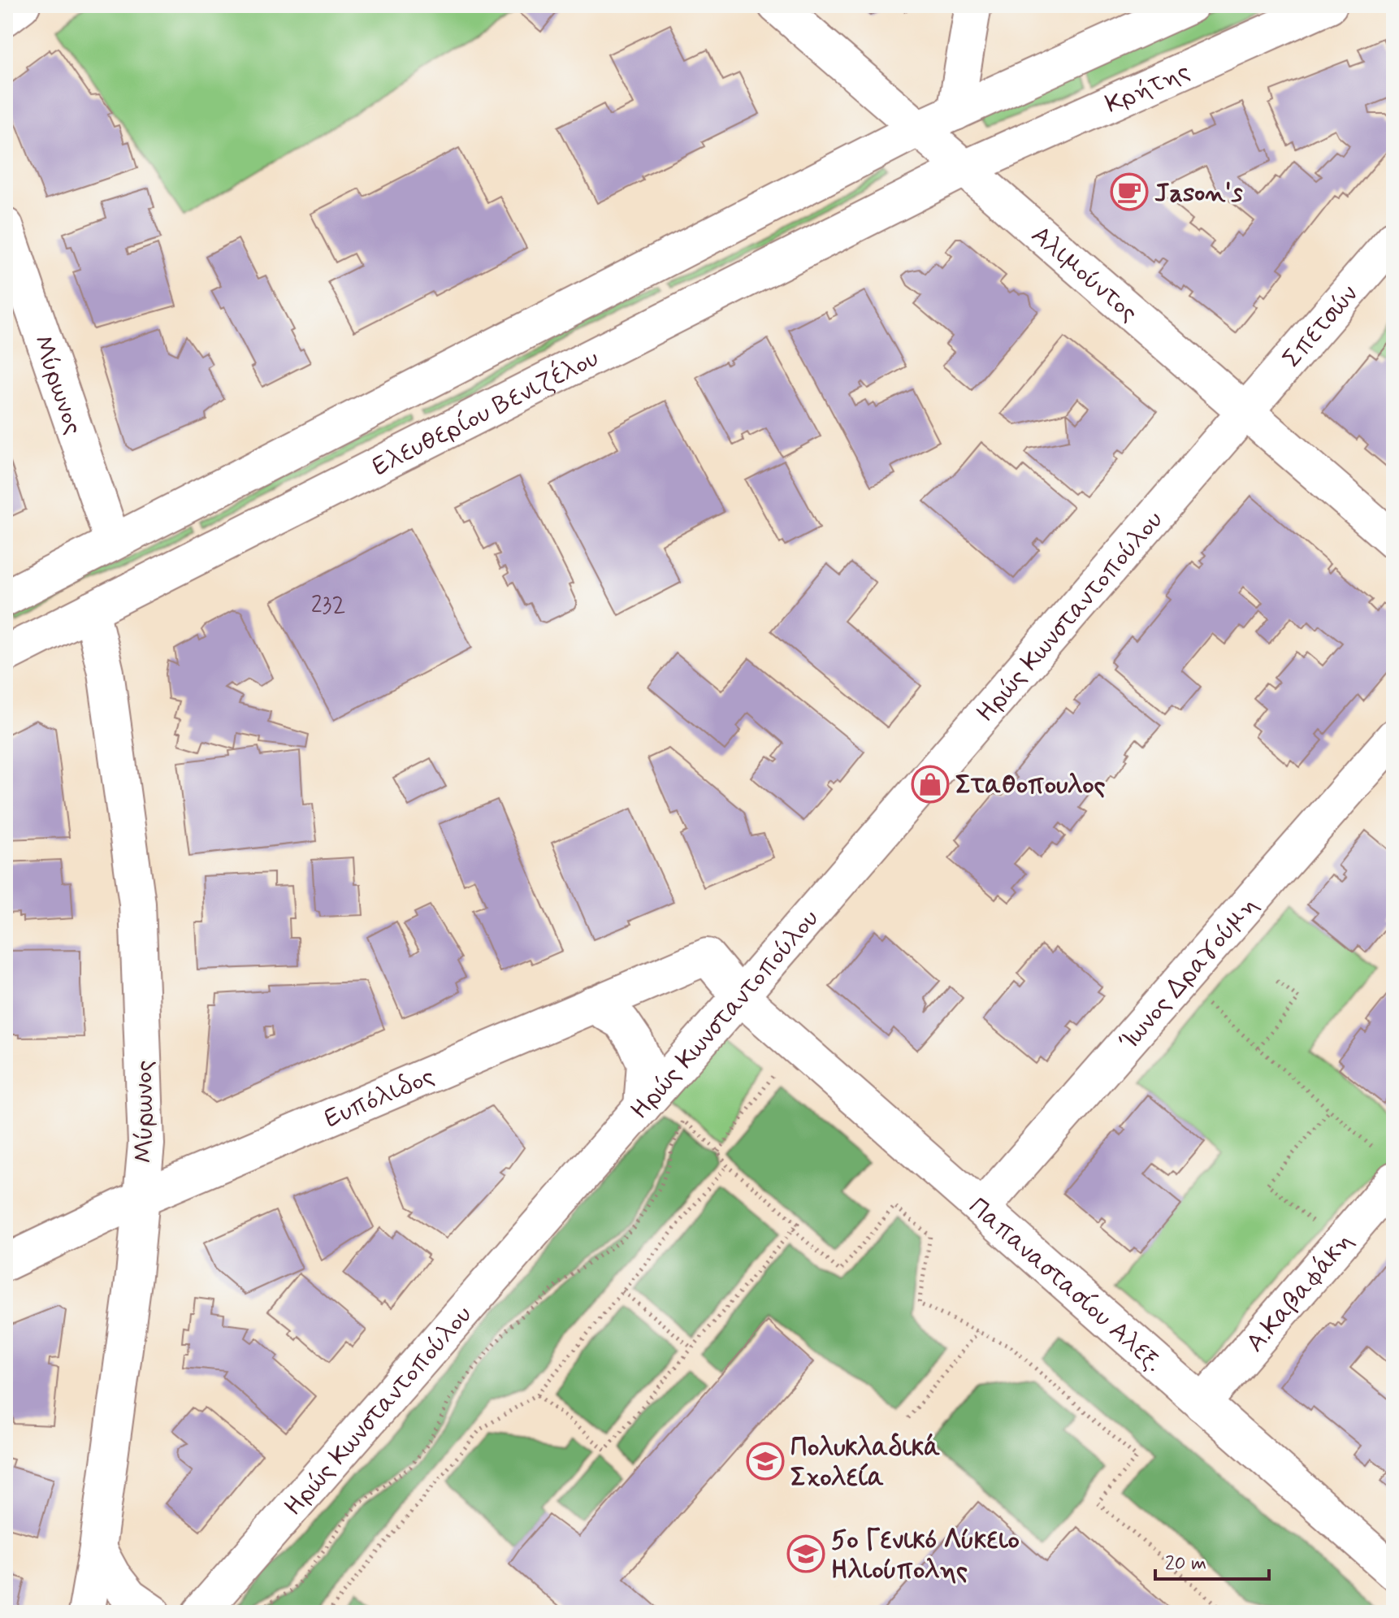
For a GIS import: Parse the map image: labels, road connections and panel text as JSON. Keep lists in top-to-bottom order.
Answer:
{
  "streets": {
    "street": [
      "Κρήτης",
      "Αλιμούντος",
      "Σπετσών",
      "Μύρωνος",
      "Ελευθερίου Βενιζέλου",
      "Ηρώς Κωνσταντοπούλου",
      "Ίωνος Δραγούμη",
      "Ευπόλιδος",
      "Παπαναστασίου Αλεξ.",
      "Α.Καβαφάκη"
    ]
  },
  "crossings": [
    ["Κρήτης", "Αλιμούντος"],
    ["Κρήτης", "Ελευθερίου Βενιζέλου"],
    ["Αλιμούντος", "Σπετσών"],
    ["Αλιμούντος", "Ελευθερίου Βενιζέλου"],
    ["Αλιμούντος", "Ηρώς Κωνσταντοπούλου"],
    ["Σπετσών", "Ηρώς Κωνσταντοπούλου"],
    ["Μύρωνος", "Ελευθερίου Βενιζέλου"],
    ["Μύρωνος", "Ευπόλιδος"],
    ["Ηρώς Κωνσταντοπούλου", "Ευπόλιδος"],
    ["Ηρώς Κωνσταντοπούλου", "Παπαναστασίου Αλεξ."],
    ["Ίωνος Δραγούμη", "Παπαναστασίου Αλεξ."],
    ["Ευπόλιδος", "Παπαναστασίου Αλεξ."],
    ["Παπαναστασίου Αλεξ.", "Α.Καβαφάκη"]
  ],
  "places": {
    "cafe": ["Jason's"],
    "shop": ["Σταθοπουλος"],
    "school or university": ["Πολυκλαδικά Σχολεία", "5ο Γενικό Λύκειο Ηλιούπολης"]
  },
  "house_numbers": ["232"],
  "scale_bar": "20 m"
}
